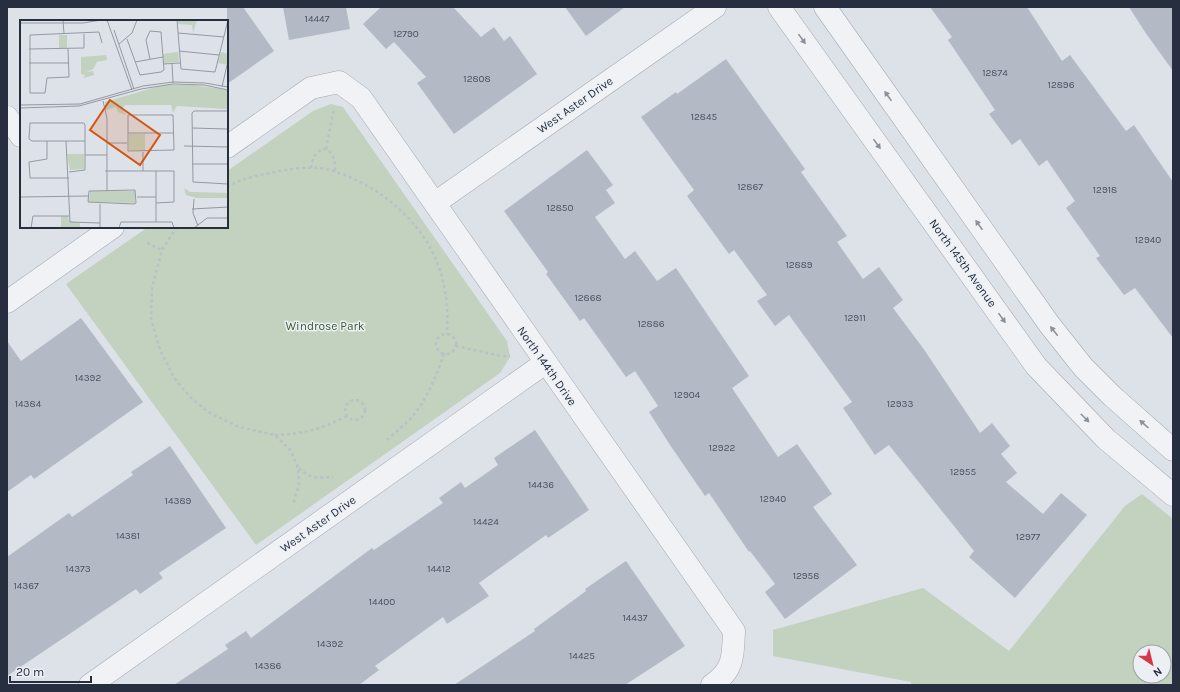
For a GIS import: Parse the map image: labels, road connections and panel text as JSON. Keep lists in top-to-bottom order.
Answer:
{
  "streets": {
    "street": ["West Aster Drive", "North 145th Avenue", "North 144th Drive"]
  },
  "crossings": [
    ["West Aster Drive", "North 144th Drive"]
  ],
  "parks": ["Windrose Park"],
  "house_numbers": [
    "14447",
    "12790",
    "12874",
    "12808",
    "12896",
    "12845",
    "12867",
    "12918",
    "12850",
    "12940",
    "12889",
    "12868",
    "12911",
    "12886",
    "14392",
    "12904",
    "14384",
    "12933",
    "12922",
    "12955",
    "14436",
    "12940",
    "14389",
    "14424",
    "14381",
    "12977",
    "14373",
    "14412",
    "12958",
    "14367",
    "14400",
    "14437",
    "14392",
    "14425",
    "14386"
  ],
  "scale_bar": "20 m",
  "north": "bottom right"
}
